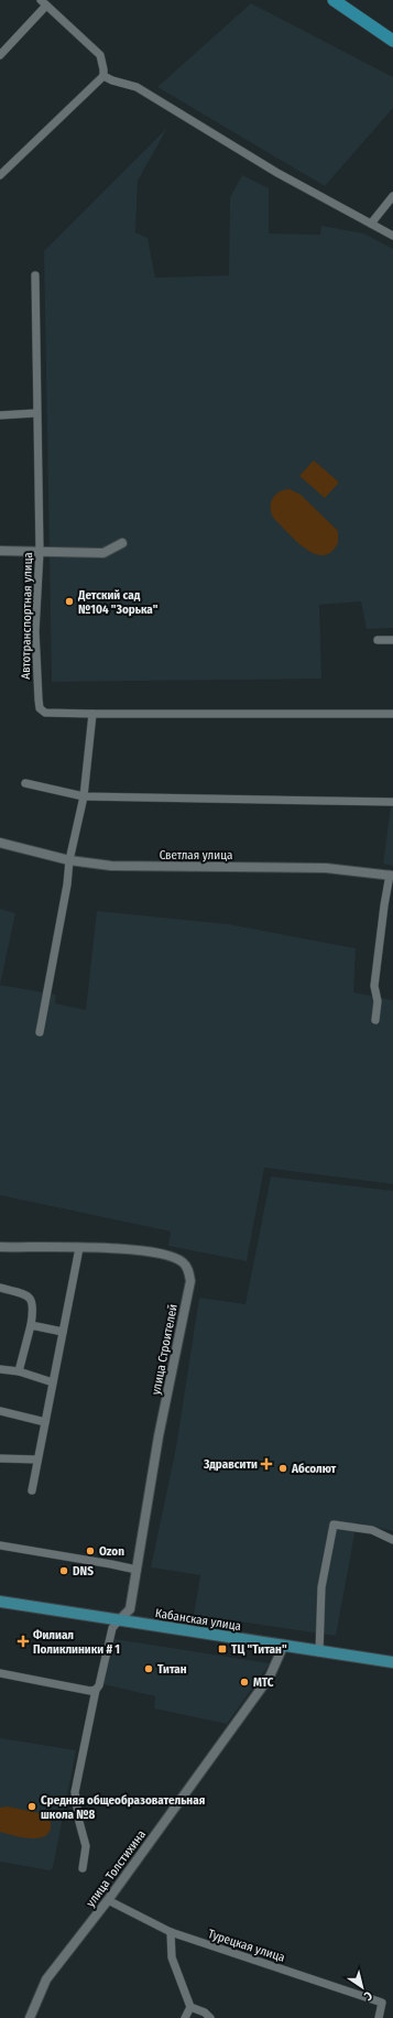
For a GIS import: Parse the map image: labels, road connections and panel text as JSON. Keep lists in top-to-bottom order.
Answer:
{
  "streets": {
    "main road": ["Кабанская улица"],
    "street": [
      "Автотранспортная улица",
      "Светлая улица",
      "улица Строителей",
      "улица Толстихина",
      "Турецкая улица"
    ]
  },
  "crossings": [
    ["улица Строителей", "Кабанская улица"],
    ["Кабанская улица", "улица Толстихина"],
    ["улица Толстихина", "Турецкая улица"]
  ],
  "places": {
    "other": [
      "Детский сад №104 \"Зорька\"",
      "Абсолют",
      "Ozon",
      "DNS",
      "Титан",
      "МТС",
      "Средняя общеобразовательная школа №8"
    ],
    "health": ["Здравсити", "Филиал Поликлиники # 1"],
    "transit": ["ТЦ \"Титан\""]
  },
  "north": "bottom right"
}
